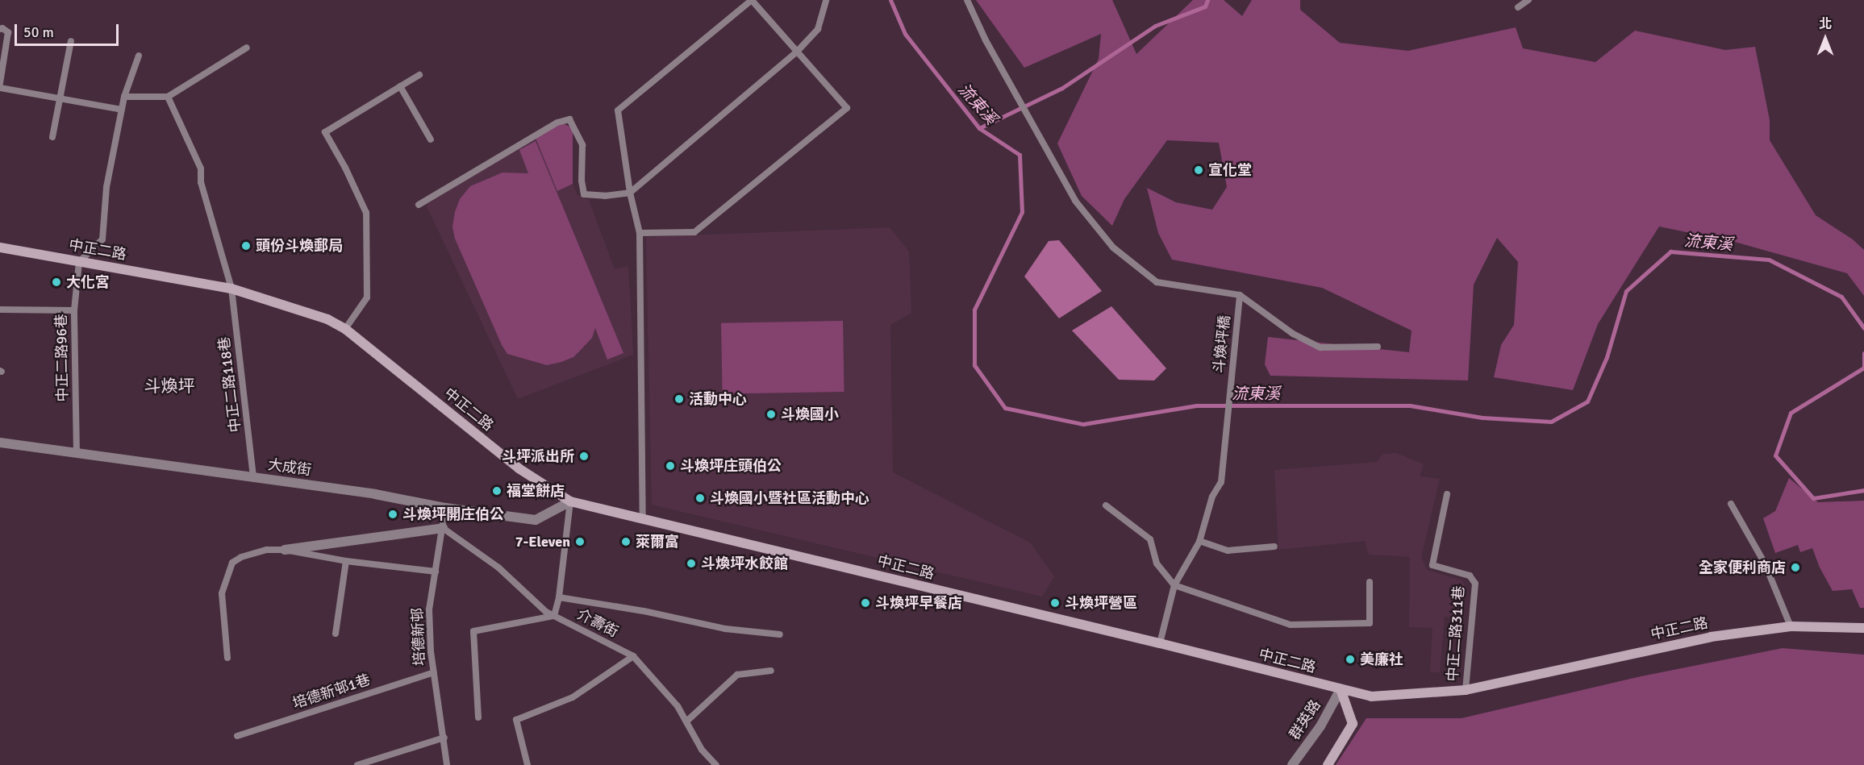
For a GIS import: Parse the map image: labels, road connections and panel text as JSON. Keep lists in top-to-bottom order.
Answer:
{
  "streets": {
    "main road": ["中正二路"],
    "street": ["大成街", "群英路"],
    "lane": [
      "斗煥坪橋",
      "中正二路96巷",
      "中正二路118巷",
      "介壽街",
      "中正二路311巷",
      "培德新邨",
      "培德新邨1巷"
    ]
  },
  "crossings": [
    ["中正二路", "中正二路96巷"],
    ["中正二路", "中正二路118巷"],
    ["中正二路", "大成街"],
    ["中正二路", "中正二路311巷"],
    ["中正二路", "群英路"],
    ["中正二路96巷", "大成街"],
    ["中正二路118巷", "大成街"],
    ["大成街", "培德新邨"],
    ["介壽街", "培德新邨"],
    ["培德新邨", "培德新邨1巷"]
  ],
  "districts": ["斗煥坪"],
  "water": ["流東溪"],
  "places": [
    "宣化堂",
    "頭份斗煥郵局",
    "大化宮",
    "活動中心",
    "斗煥國小",
    "斗坪派出所",
    "斗煥坪庄頭伯公",
    "福堂餅店",
    "斗煥國小暨社區活動中心",
    "斗煥坪開庄伯公",
    "7-Eleven",
    "萊爾富",
    "斗煥坪水餃館",
    "全家便利商店",
    "斗煥坪早餐店",
    "斗煥坪營區",
    "美廉社"
  ],
  "scale_bar": "50 m",
  "north": "top"
}
